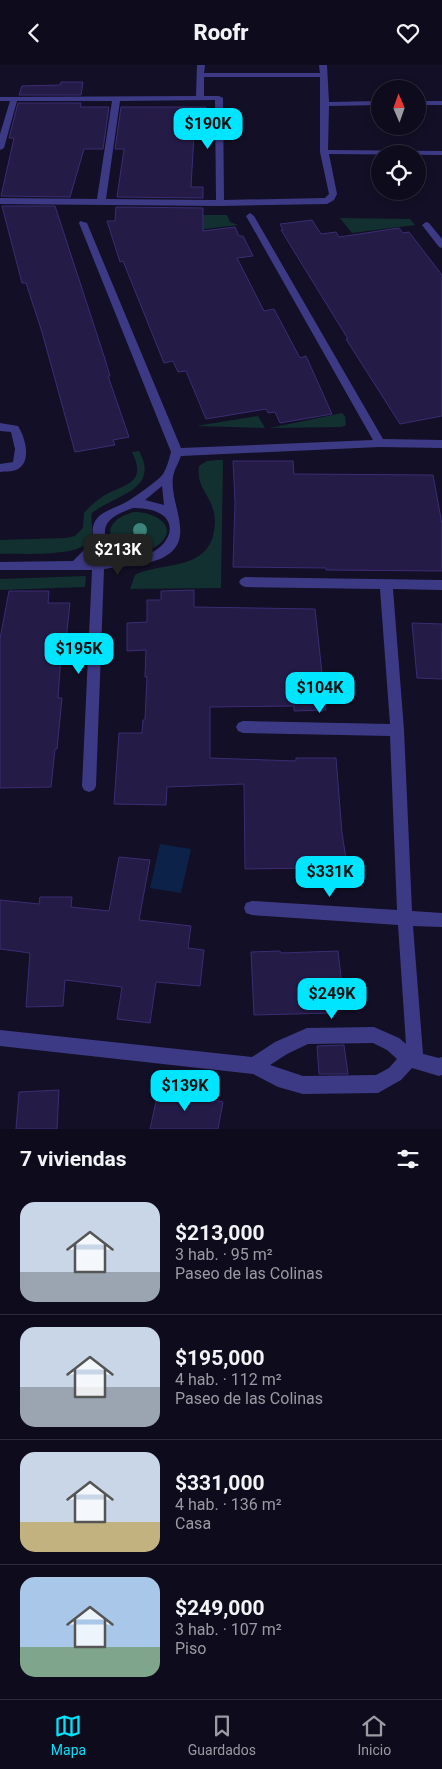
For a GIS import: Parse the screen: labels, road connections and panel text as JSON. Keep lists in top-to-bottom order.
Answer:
{
  "north": "top",
  "page": {
    "header": "Roofr",
    "price": [
      "$190K",
      "$213K",
      "$195K",
      "$104K",
      "$331K",
      "$249K",
      "$139K"
    ],
    "heading": "7 viviendas",
    "list": [
      {
        "name": "$213,000",
        "note": "3 hab. · 95 m² · Paseo de las Colinas"
      },
      {
        "name": "$195,000",
        "note": "4 hab. · 112 m² · Paseo de las Colinas"
      },
      {
        "name": "$331,000",
        "note": "4 hab. · 136 m² · Casa"
      },
      {
        "name": "$249,000",
        "note": "3 hab. · 107 m² · Piso"
      }
    ],
    "tabs": ["Mapa", "Guardados", "Inicio"]
  }
}
